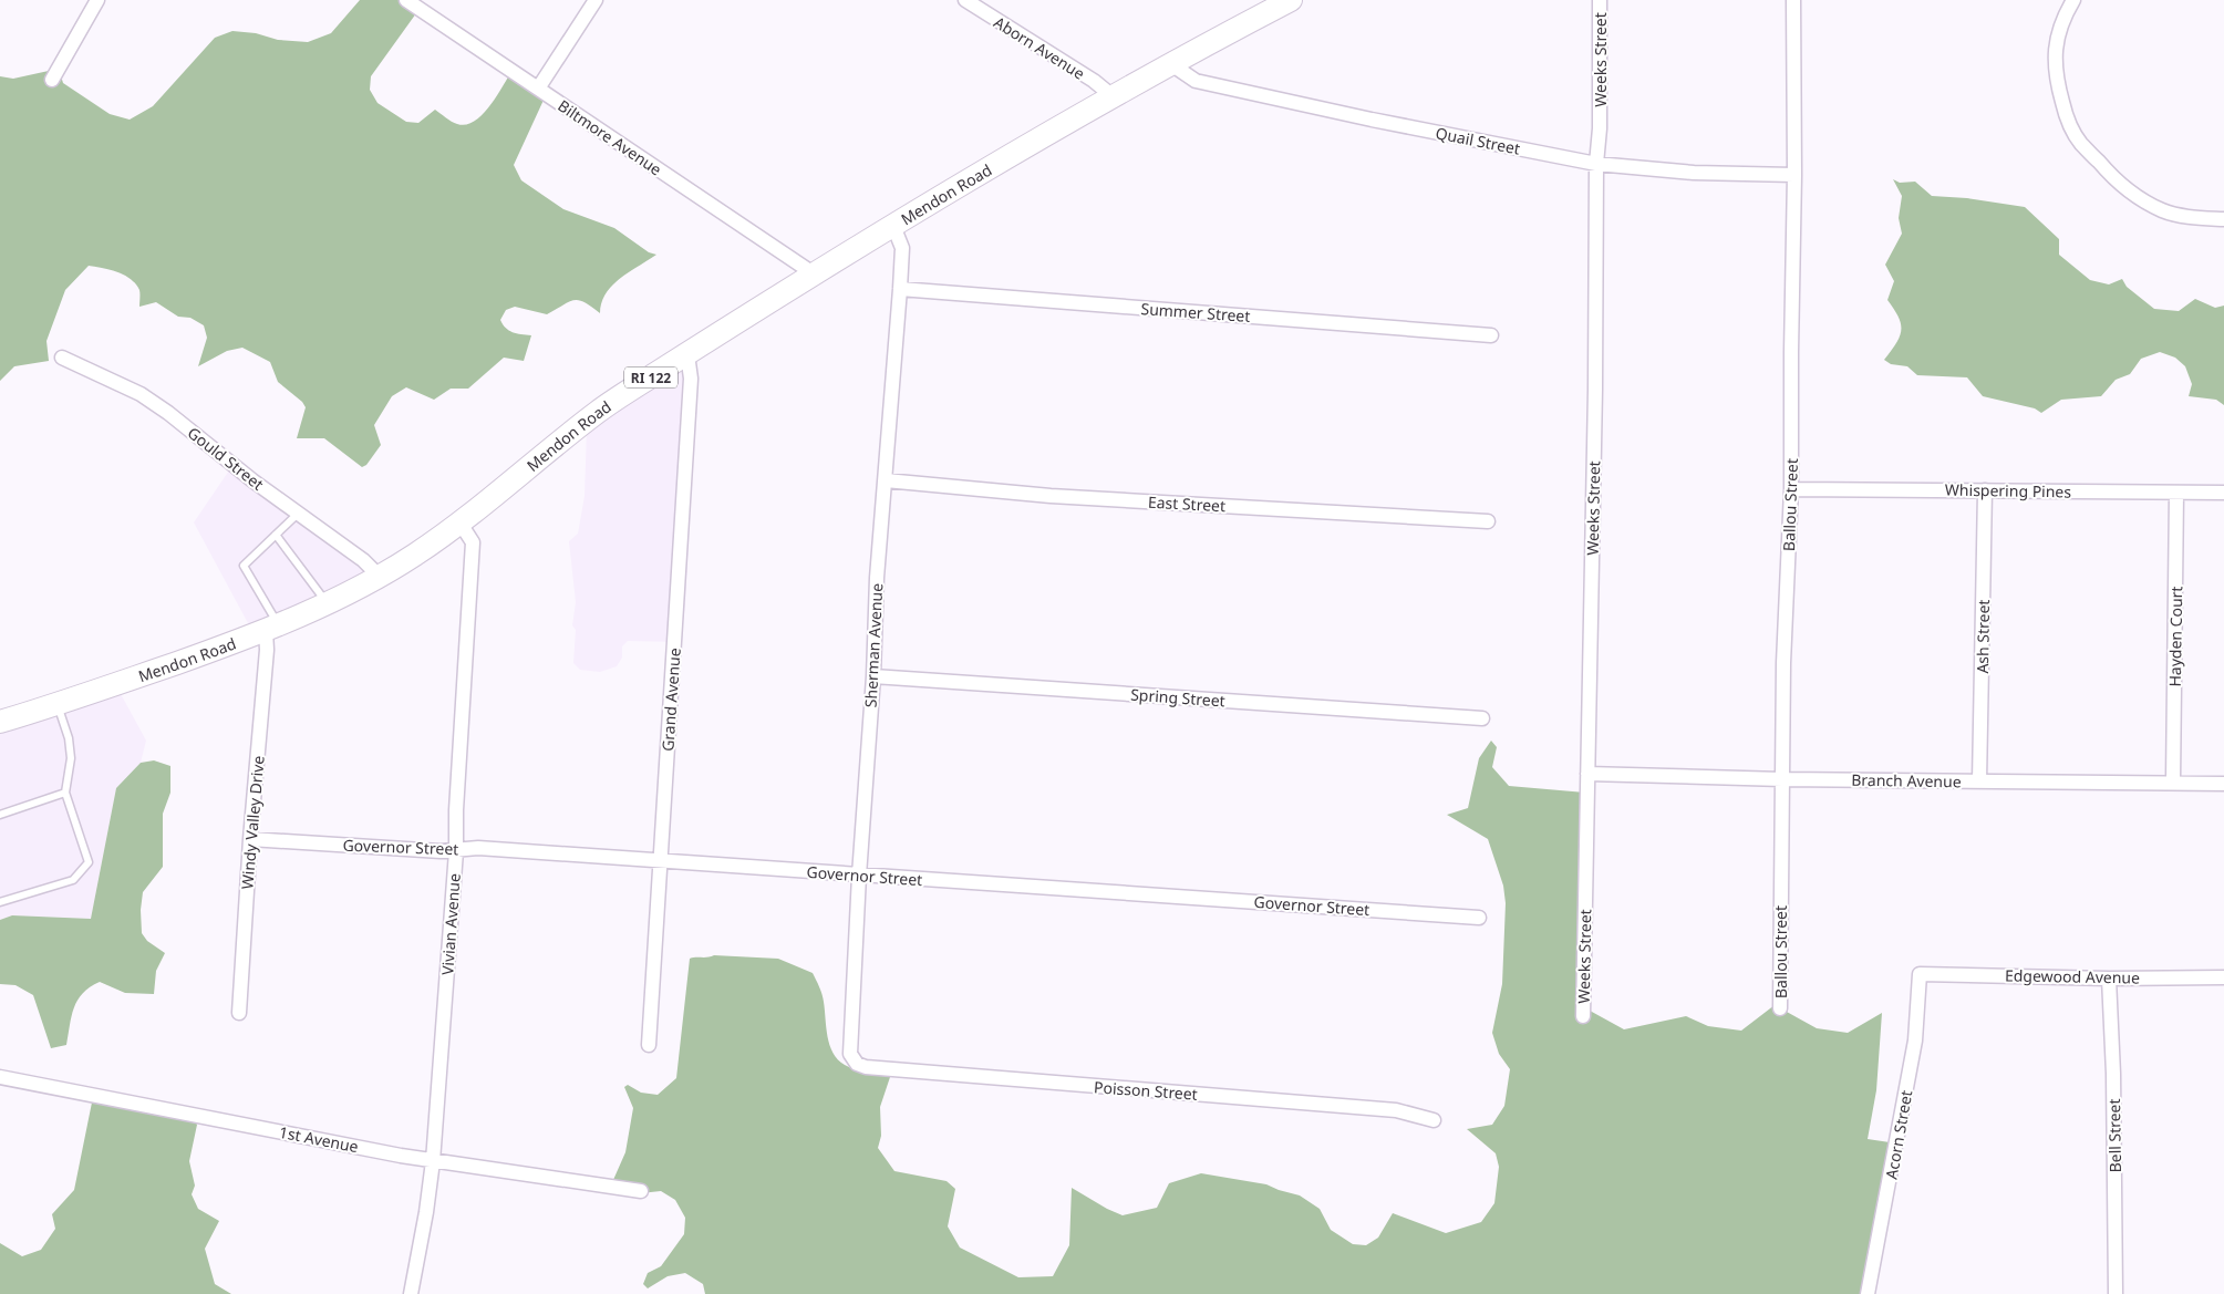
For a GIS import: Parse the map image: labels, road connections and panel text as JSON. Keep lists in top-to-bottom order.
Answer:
{
  "streets": {
    "main road": ["Mendon Road", "RI 122"],
    "street": [
      "Aborn Avenue",
      "Weeks Street",
      "Biltmore Avenue",
      "Quail Street",
      "Summer Street",
      "Gould Street",
      "Whispering Pines",
      "East Street",
      "Ballou Street",
      "Ash Street",
      "Hayden Court",
      "Sherman Avenue",
      "Spring Street",
      "Grand Avenue",
      "Branch Avenue",
      "Windy Valley Drive",
      "Governor Street",
      "Vivian Avenue",
      "Edgewood Avenue",
      "Poisson Street",
      "Acorn Street",
      "Bell Street",
      "1st Avenue"
    ]
  },
  "crossings": [
    ["Aborn Avenue", "Mendon Road"],
    ["Weeks Street", "Quail Street"],
    ["Weeks Street", "Branch Avenue"],
    ["Biltmore Avenue", "Mendon Road"],
    ["Quail Street", "Mendon Road"],
    ["Quail Street", "Ballou Street"],
    ["Mendon Road", "Gould Street"],
    ["Mendon Road", "Sherman Avenue"],
    ["Mendon Road", "Grand Avenue"],
    ["Mendon Road", "Windy Valley Drive"],
    ["Mendon Road", "Vivian Avenue"],
    ["Summer Street", "Sherman Avenue"],
    ["Whispering Pines", "Ballou Street"],
    ["Whispering Pines", "Ash Street"],
    ["Whispering Pines", "Hayden Court"],
    ["East Street", "Sherman Avenue"],
    ["Ballou Street", "Branch Avenue"],
    ["Ash Street", "Branch Avenue"],
    ["Hayden Court", "Branch Avenue"],
    ["Sherman Avenue", "Spring Street"],
    ["Sherman Avenue", "Governor Street"],
    ["Sherman Avenue", "Poisson Street"],
    ["Grand Avenue", "Governor Street"],
    ["Windy Valley Drive", "Governor Street"],
    ["Governor Street", "Vivian Avenue"],
    ["Vivian Avenue", "1st Avenue"],
    ["Edgewood Avenue", "Acorn Street"],
    ["Edgewood Avenue", "Bell Street"]
  ]
}
